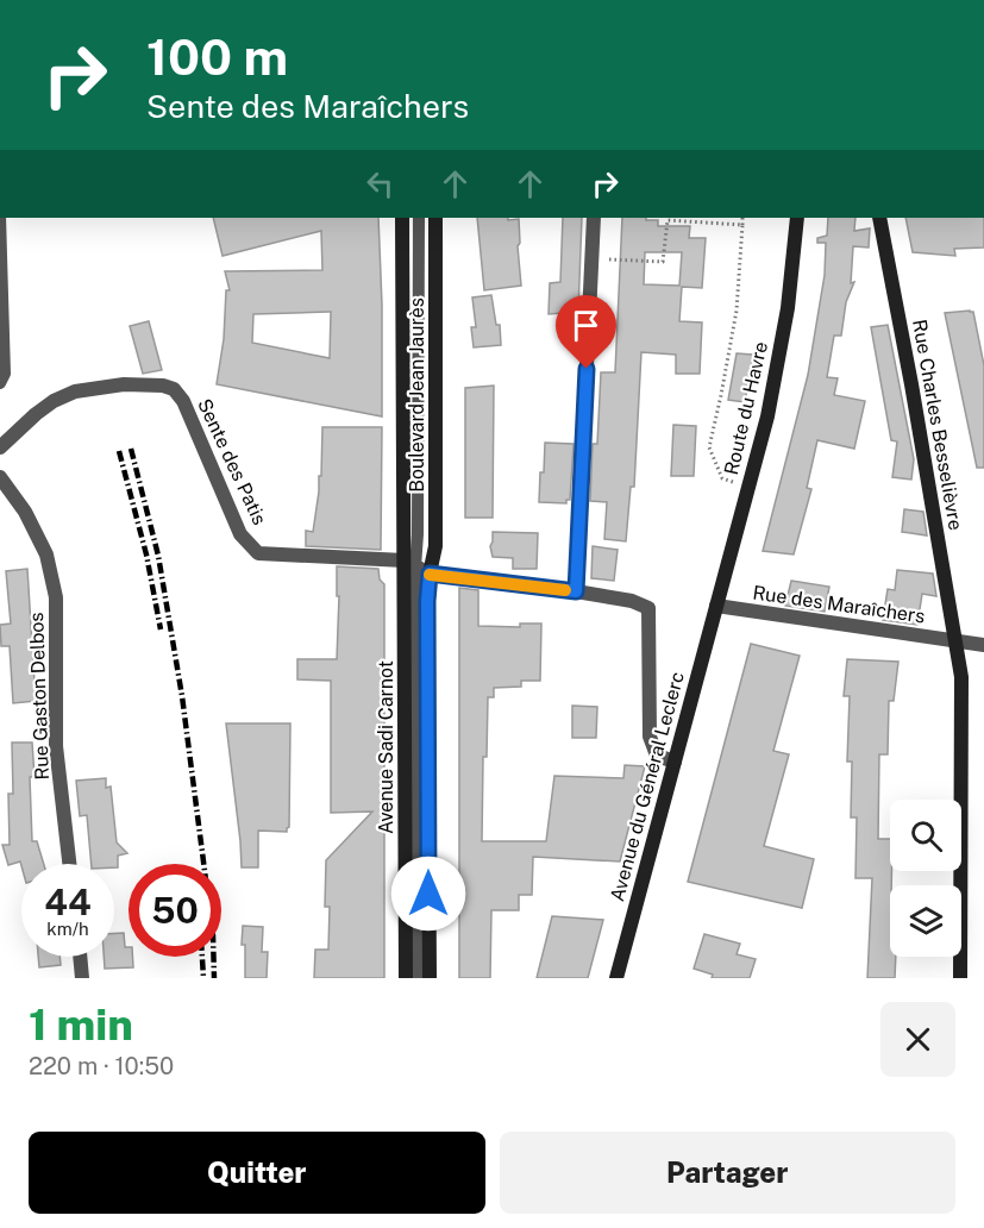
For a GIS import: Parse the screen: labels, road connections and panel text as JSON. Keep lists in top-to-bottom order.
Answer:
{
  "streets": {
    "main road": [
      "Boulevard Jean Jaurès",
      "Route du Havre",
      "Rue Charles Besselièvre",
      "Avenue Sadi Carnot",
      "Avenue du Général Leclerc"
    ],
    "street": ["Sente des Patis", "Rue des Maraîchers", "Rue Gaston Delbos"]
  },
  "crossings": [
    ["Boulevard Jean Jaurès", "Sente des Patis"],
    ["Boulevard Jean Jaurès", "Avenue Sadi Carnot"],
    ["Route du Havre", "Rue des Maraîchers"],
    ["Route du Havre", "Avenue du Général Leclerc"],
    ["Rue Charles Besselièvre", "Rue des Maraîchers"],
    ["Sente des Patis", "Avenue Sadi Carnot"],
    ["Sente des Patis", "Avenue du Général Leclerc"],
    ["Rue des Maraîchers", "Avenue du Général Leclerc"]
  ],
  "page": {
    "turn": ["100 m", "Sente des Maraîchers"],
    "speed": "44 km/h",
    "limit": "50",
    "heading": ["1 min", "220 m · 10:50"],
    "buttons": ["Quitter", "Partager"]
  }
}
